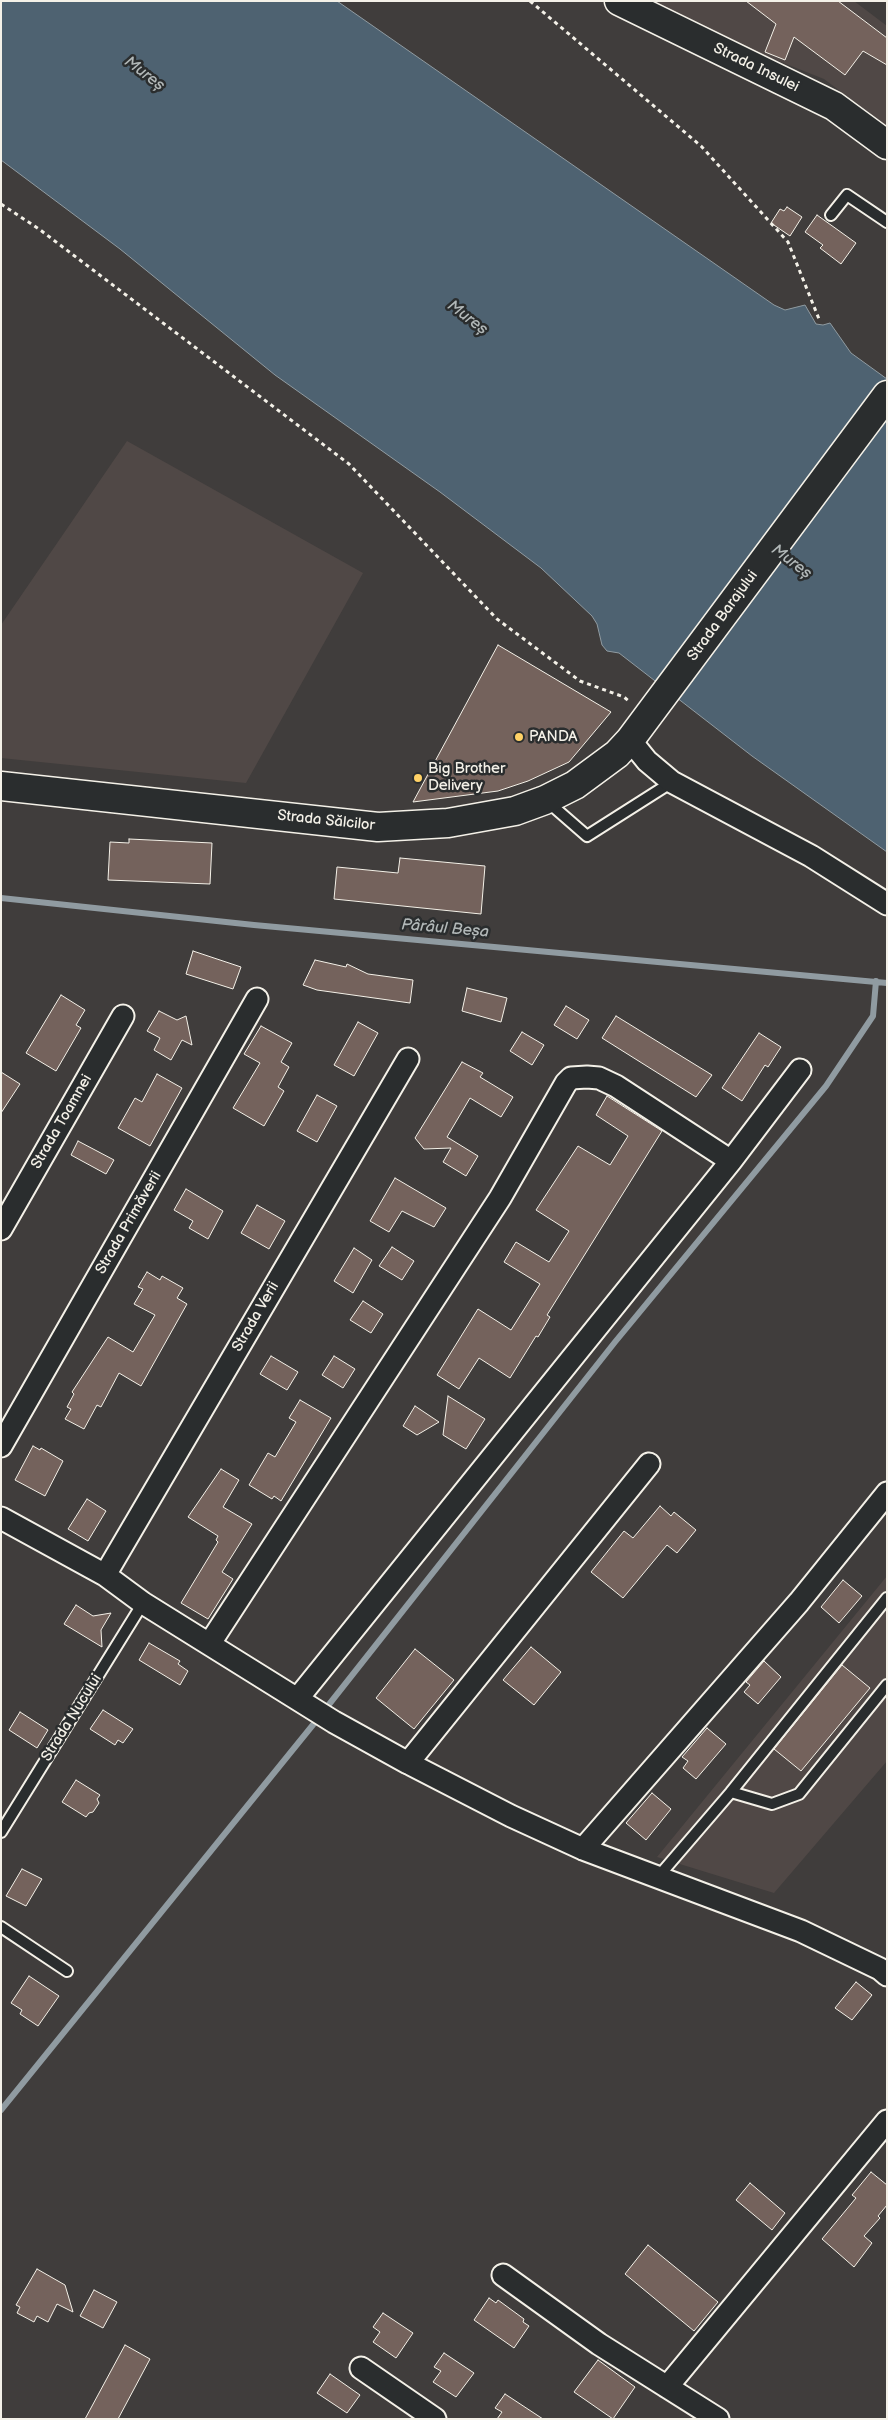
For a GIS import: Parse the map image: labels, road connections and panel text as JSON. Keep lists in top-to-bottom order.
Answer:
{
  "streets": {
    "main road": ["Strada Insulei", "Strada Barajului", "Strada Sălcilor"],
    "street": ["Strada Toamnei", "Strada Primăverii", "Strada Verii"],
    "lane": ["Strada Nucului"]
  },
  "crossings": [
    ["Strada Barajului", "Strada Sălcilor"]
  ],
  "water": ["Mureș", "Pârâul Beșa"],
  "places": ["PANDA", "Big Brother Delivery"]
}
